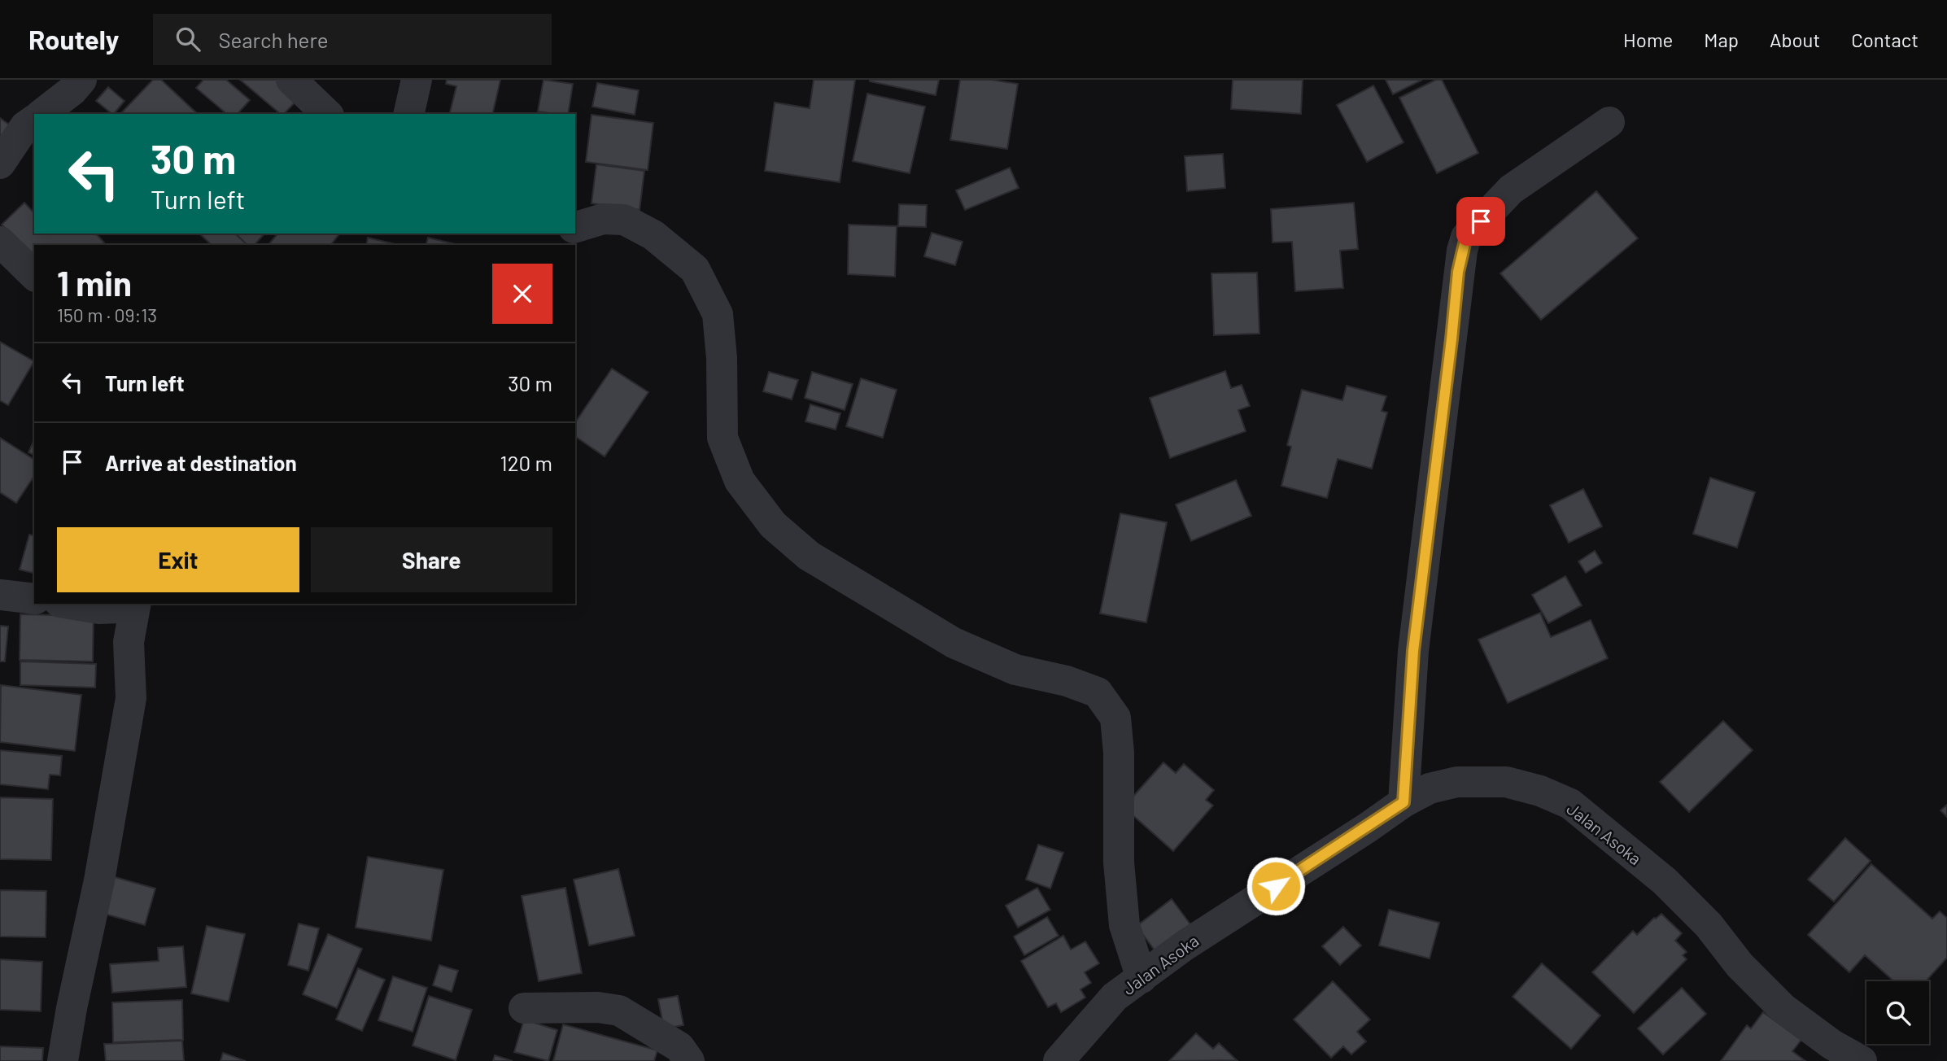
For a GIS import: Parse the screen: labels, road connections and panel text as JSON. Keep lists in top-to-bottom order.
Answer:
{
  "streets": {
    "street": ["Jalan Asoka"]
  },
  "page": {
    "header": "Routely",
    "search": "Search here",
    "nav": [
      "Home",
      "Map",
      "About",
      "Contact"
    ],
    "turn": ["30 m", "Turn left"],
    "heading": ["1 min", "150 m · 09:13"],
    "list": [
      {
        "name": "Turn left",
        "value": "30 m"
      },
      {
        "name": "Arrive at destination",
        "value": "120 m"
      }
    ],
    "buttons": ["Exit", "Share"]
  }
}
